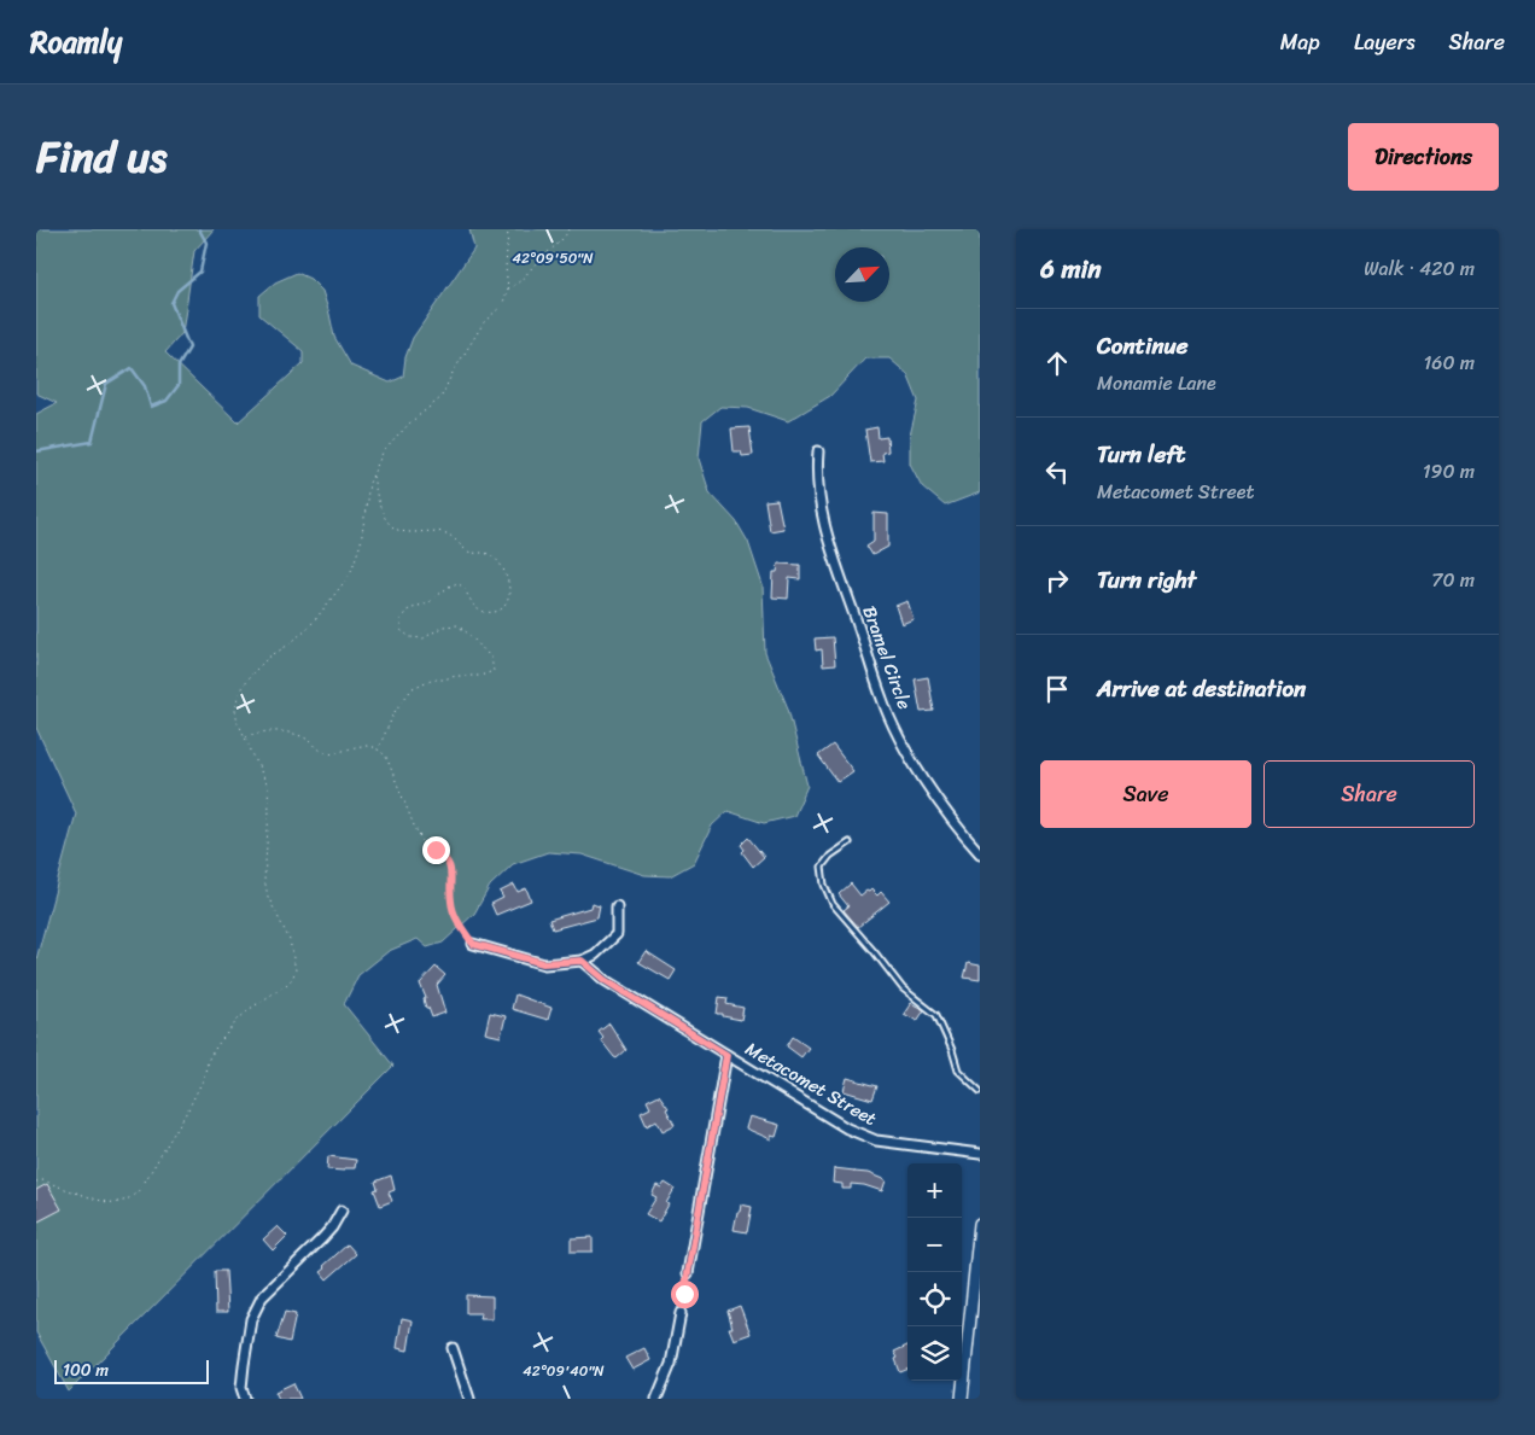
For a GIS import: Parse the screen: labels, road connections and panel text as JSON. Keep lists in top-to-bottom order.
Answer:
{
  "streets": {
    "street": ["Bramel Circle", "Metacomet Street"]
  },
  "scale_bar": "100 m",
  "north": "top right",
  "page": {
    "header": "Roamly",
    "nav": ["Map", "Layers", "Share"],
    "title": "Find us",
    "buttons": [
      "Directions",
      ["Save", "Share"]
    ],
    "heading": ["6 min", "Walk · 420 m"],
    "list": [
      ["Continue", "Monamie Lane", "160 m"],
      ["Turn left", "Metacomet Street", "190 m"],
      ["Turn right", "70 m"],
      "Arrive at destination"
    ],
    "map_buttons": ["+", "−"],
    "scale": "100 m"
  },
  "coordinates": ["42°09'50\"N", "42°09'40\"N"]
}
